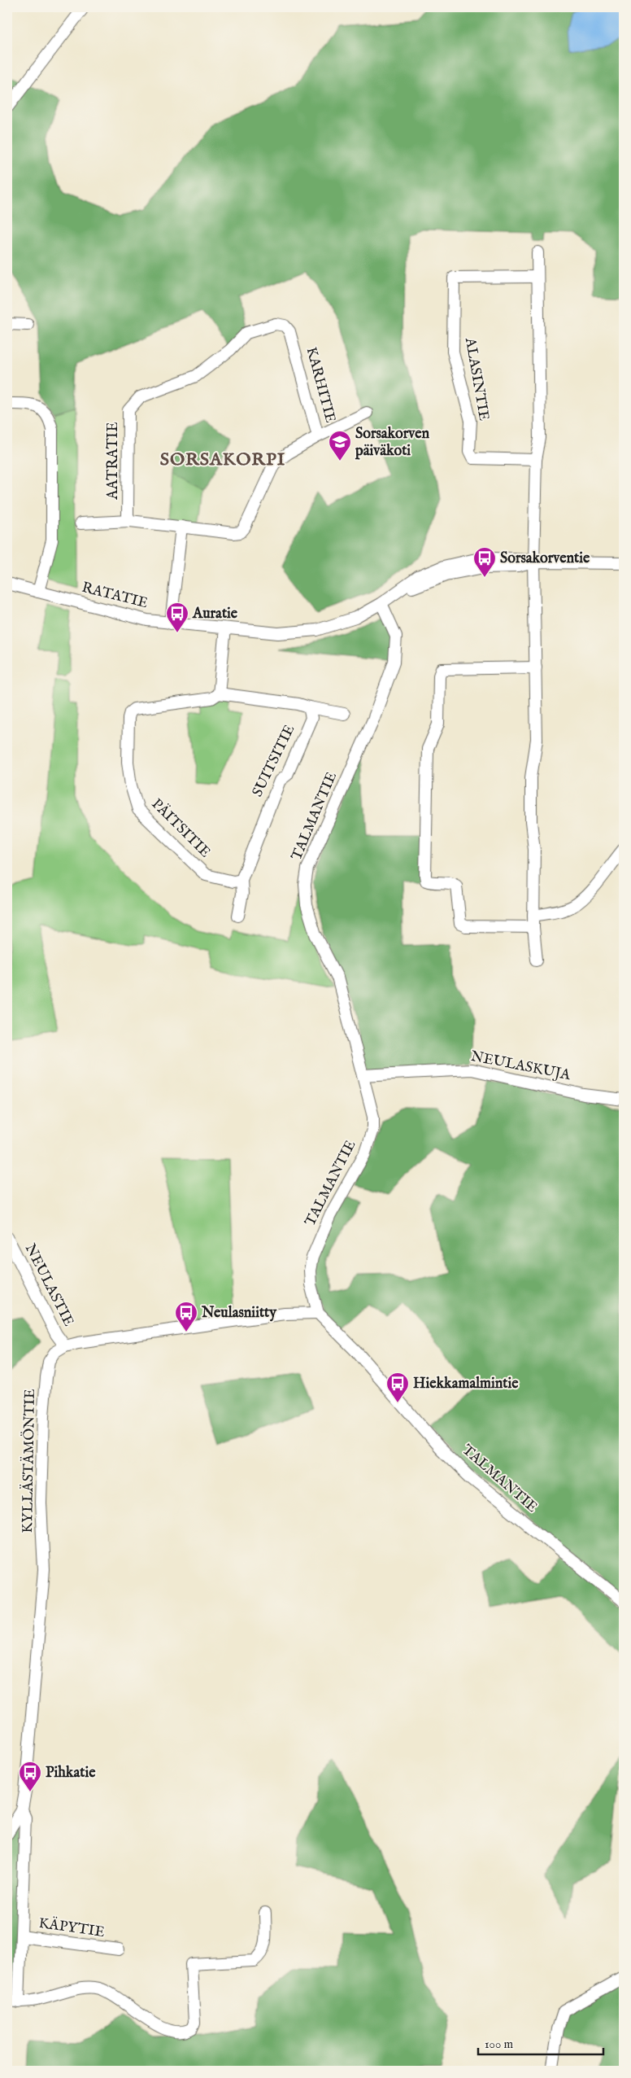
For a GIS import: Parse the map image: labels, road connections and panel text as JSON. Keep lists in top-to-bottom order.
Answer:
{
  "streets": {
    "street": [
      "ALASINTIE",
      "KARHITIE",
      "AATRATIE",
      "RATATIE",
      "SUITSITIE",
      "TALMANTIE",
      "PÄITSITIE",
      "NEULASKUJA",
      "NEULASTIE",
      "KYLLÄSTÄMÖNTIE",
      "KÄPYTIE"
    ]
  },
  "crossings": [
    ["KARHITIE", "AATRATIE"],
    ["RATATIE", "TALMANTIE"],
    ["SUITSITIE", "PÄITSITIE"],
    ["TALMANTIE", "NEULASKUJA"],
    ["TALMANTIE", "KYLLÄSTÄMÖNTIE"],
    ["NEULASTIE", "KYLLÄSTÄMÖNTIE"]
  ],
  "districts": ["SORSAKORPI"],
  "places": {
    "school or university": ["Sorsakorven päiväkoti"],
    "bus stop": [
      "Sorsakorventie",
      "Auratie",
      "Neulasniitty",
      "Hiekkamalmintie",
      "Pihkatie"
    ]
  },
  "scale_bar": "100 m"
}
